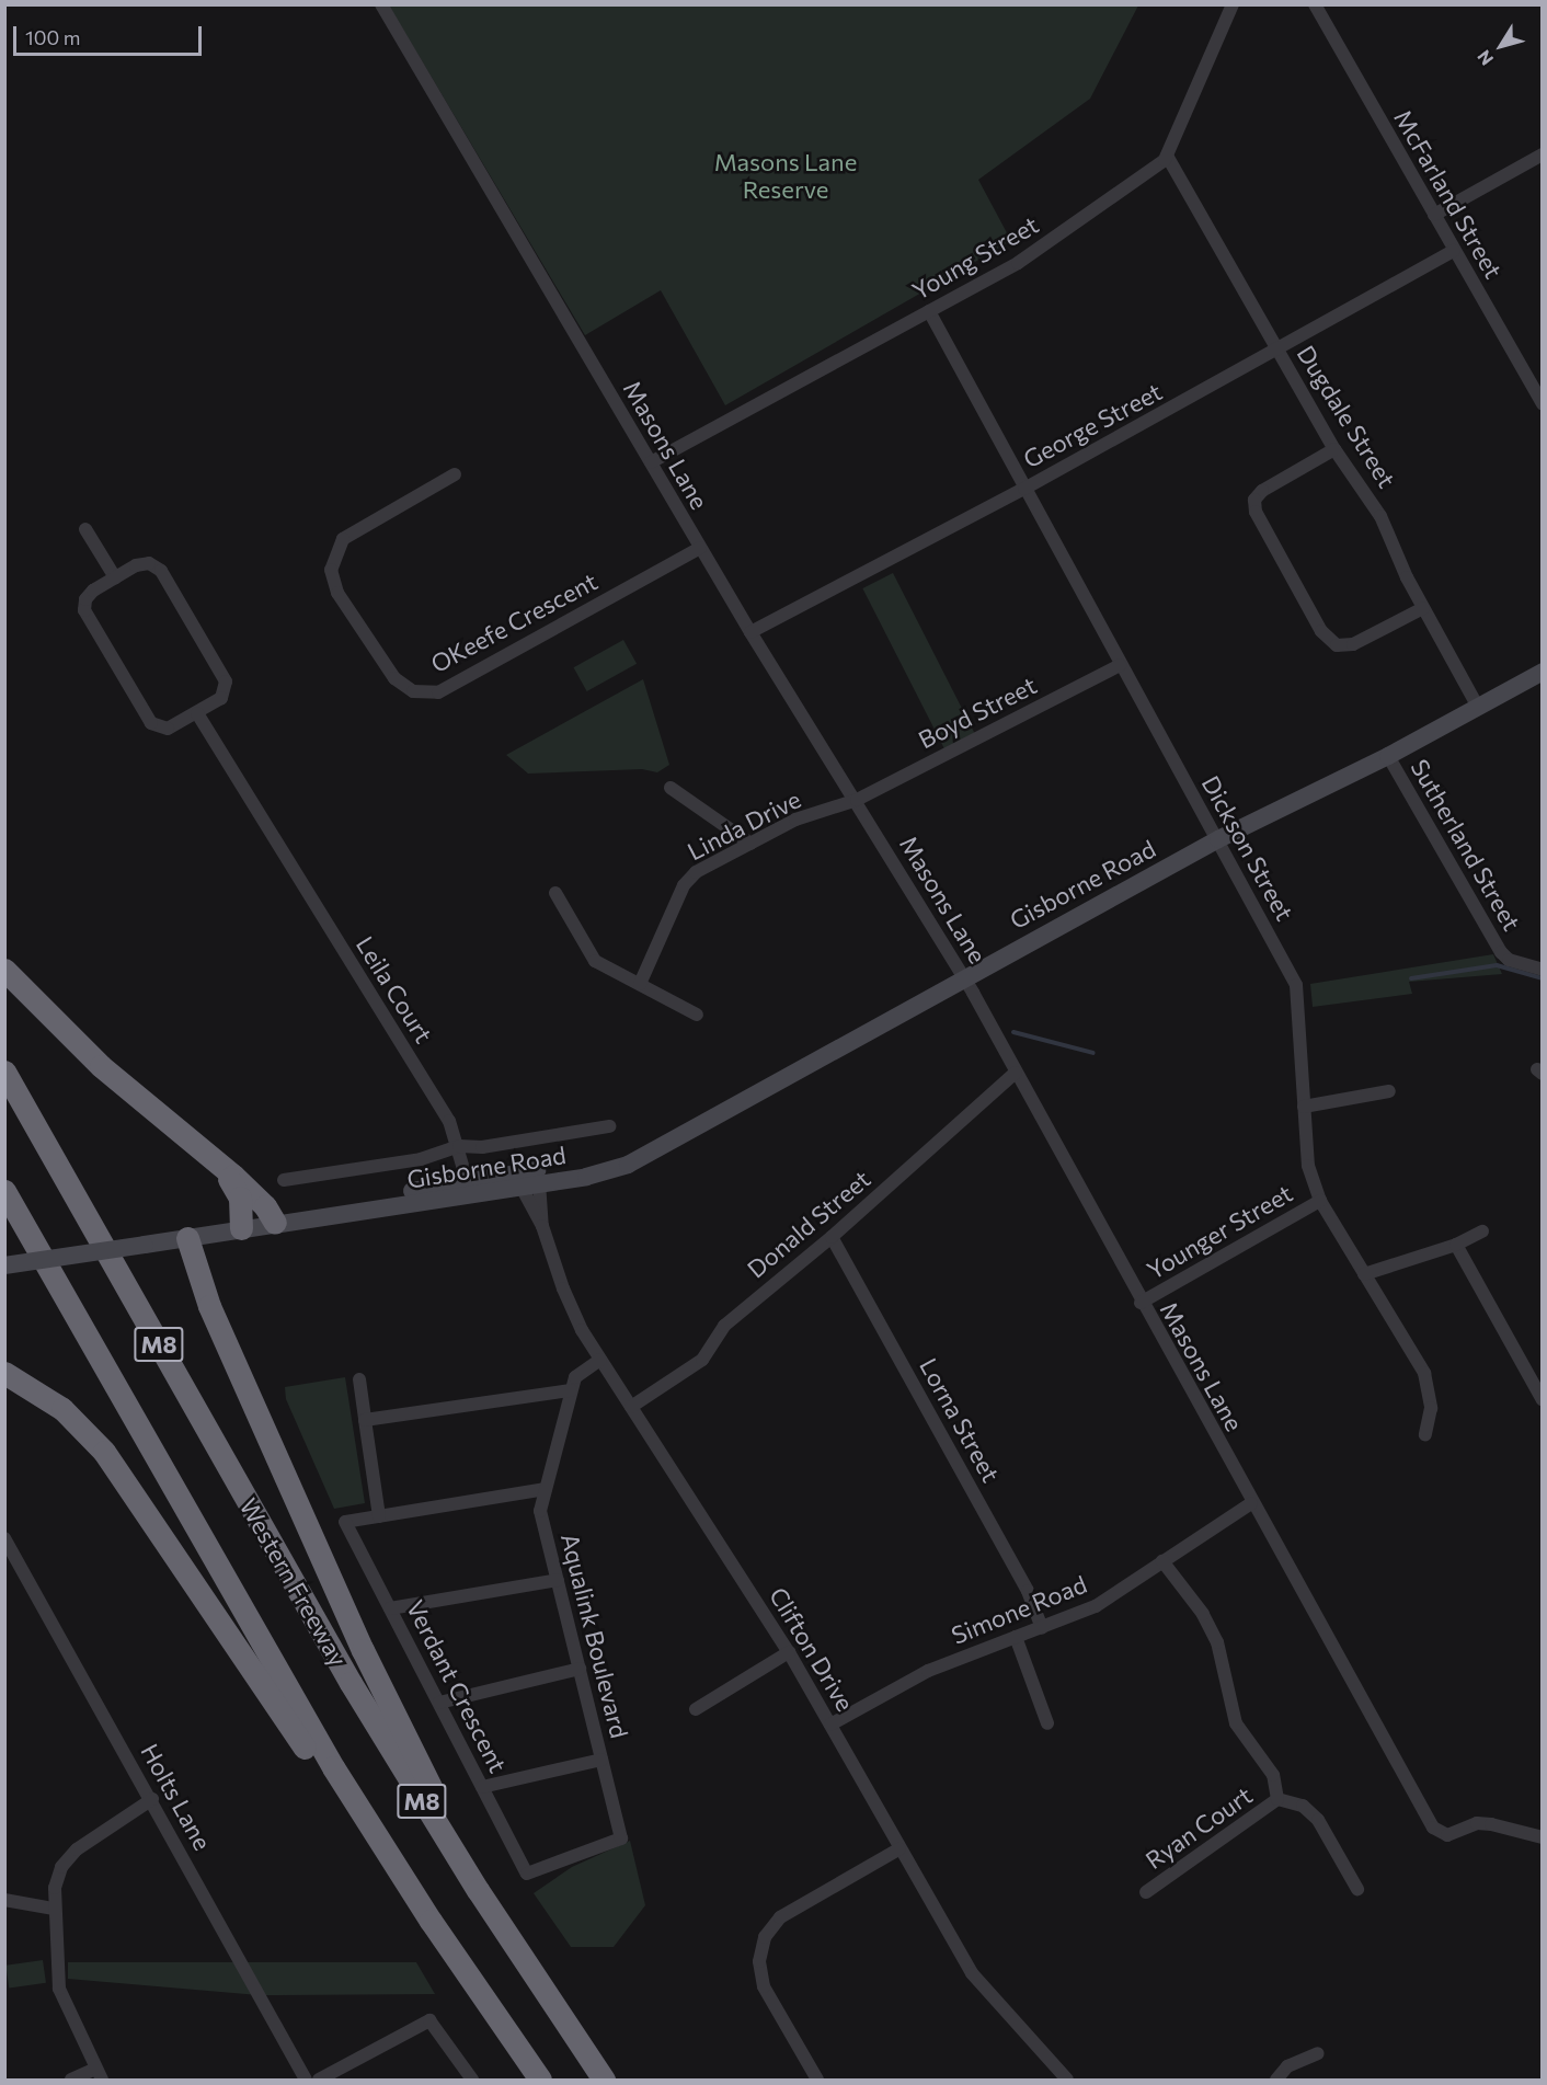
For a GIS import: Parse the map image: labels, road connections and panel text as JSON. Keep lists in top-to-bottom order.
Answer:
{
  "streets": {
    "highway": ["M8", "Western Freeway"],
    "main road": ["Gisborne Road"],
    "street": [
      "McFarland Street",
      "Young Street",
      "Dugdale Street",
      "George Street",
      "Masons Lane",
      "OKeefe Crescent",
      "Boyd Street",
      "Linda Drive",
      "Sutherland Street",
      "Dickson Street",
      "Leila Court",
      "Donald Street",
      "Younger Street",
      "Lorna Street",
      "Simone Road",
      "Aqualink Boulevard",
      "Clifton Drive",
      "Verdant Crescent",
      "Holts Lane",
      "Ryan Court"
    ]
  },
  "crossings": [
    ["McFarland Street", "George Street"],
    ["Young Street", "Dugdale Street"],
    ["Young Street", "Masons Lane"],
    ["Young Street", "Dickson Street"],
    ["Dugdale Street", "George Street"],
    ["Dugdale Street", "Gisborne Road"],
    ["George Street", "Masons Lane"],
    ["George Street", "Dickson Street"],
    ["Masons Lane", "OKeefe Crescent"],
    ["Masons Lane", "Boyd Street"],
    ["Masons Lane", "Linda Drive"],
    ["Masons Lane", "Gisborne Road"],
    ["Masons Lane", "Donald Street"],
    ["Masons Lane", "Younger Street"],
    ["Masons Lane", "Simone Road"],
    ["Boyd Street", "Linda Drive"],
    ["Boyd Street", "Dickson Street"],
    ["Sutherland Street", "Gisborne Road"],
    ["Dickson Street", "Gisborne Road"],
    ["Dickson Street", "Younger Street"],
    ["Gisborne Road", "Leila Court"],
    ["Donald Street", "Lorna Street"],
    ["Donald Street", "Clifton Drive"],
    ["Lorna Street", "Simone Road"],
    ["Simone Road", "Clifton Drive"],
    ["Simone Road", "Ryan Court"],
    ["Aqualink Boulevard", "Clifton Drive"],
    ["Aqualink Boulevard", "Verdant Crescent"]
  ],
  "parks": ["Masons Lane Reserve"],
  "scale_bar": "100 m",
  "north": "bottom left"
}
